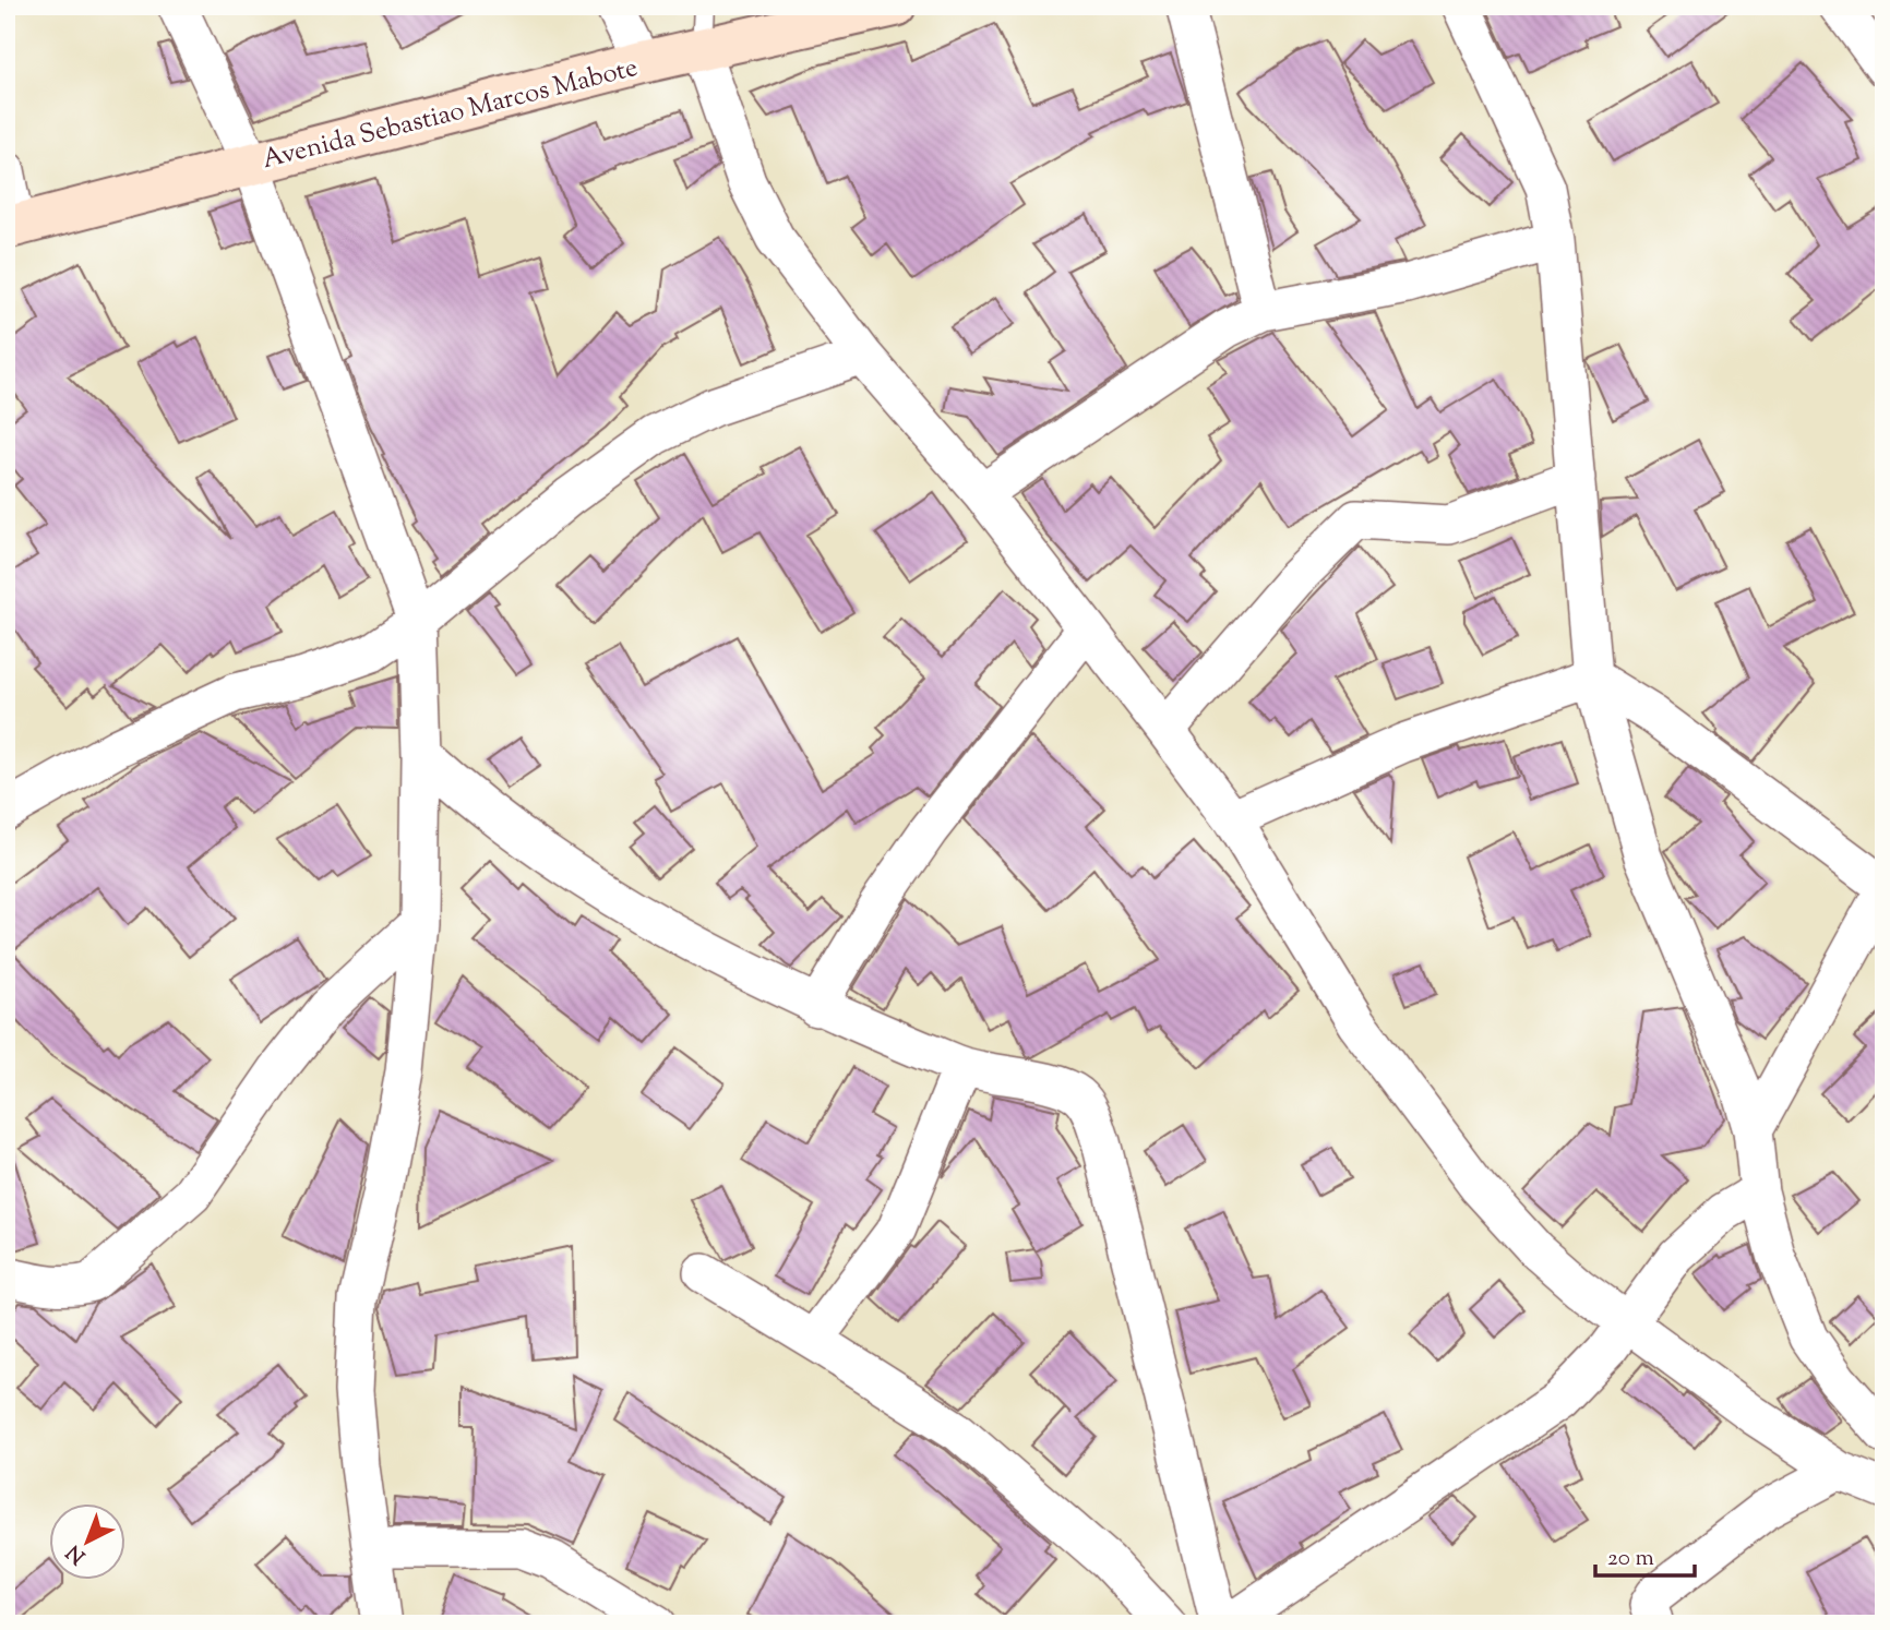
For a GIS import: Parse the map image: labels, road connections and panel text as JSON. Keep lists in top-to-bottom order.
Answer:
{
  "streets": {
    "main road": ["Avenida Sebastiao Marcos Mabote"]
  },
  "scale_bar": "20 m",
  "north": "bottom left"
}
